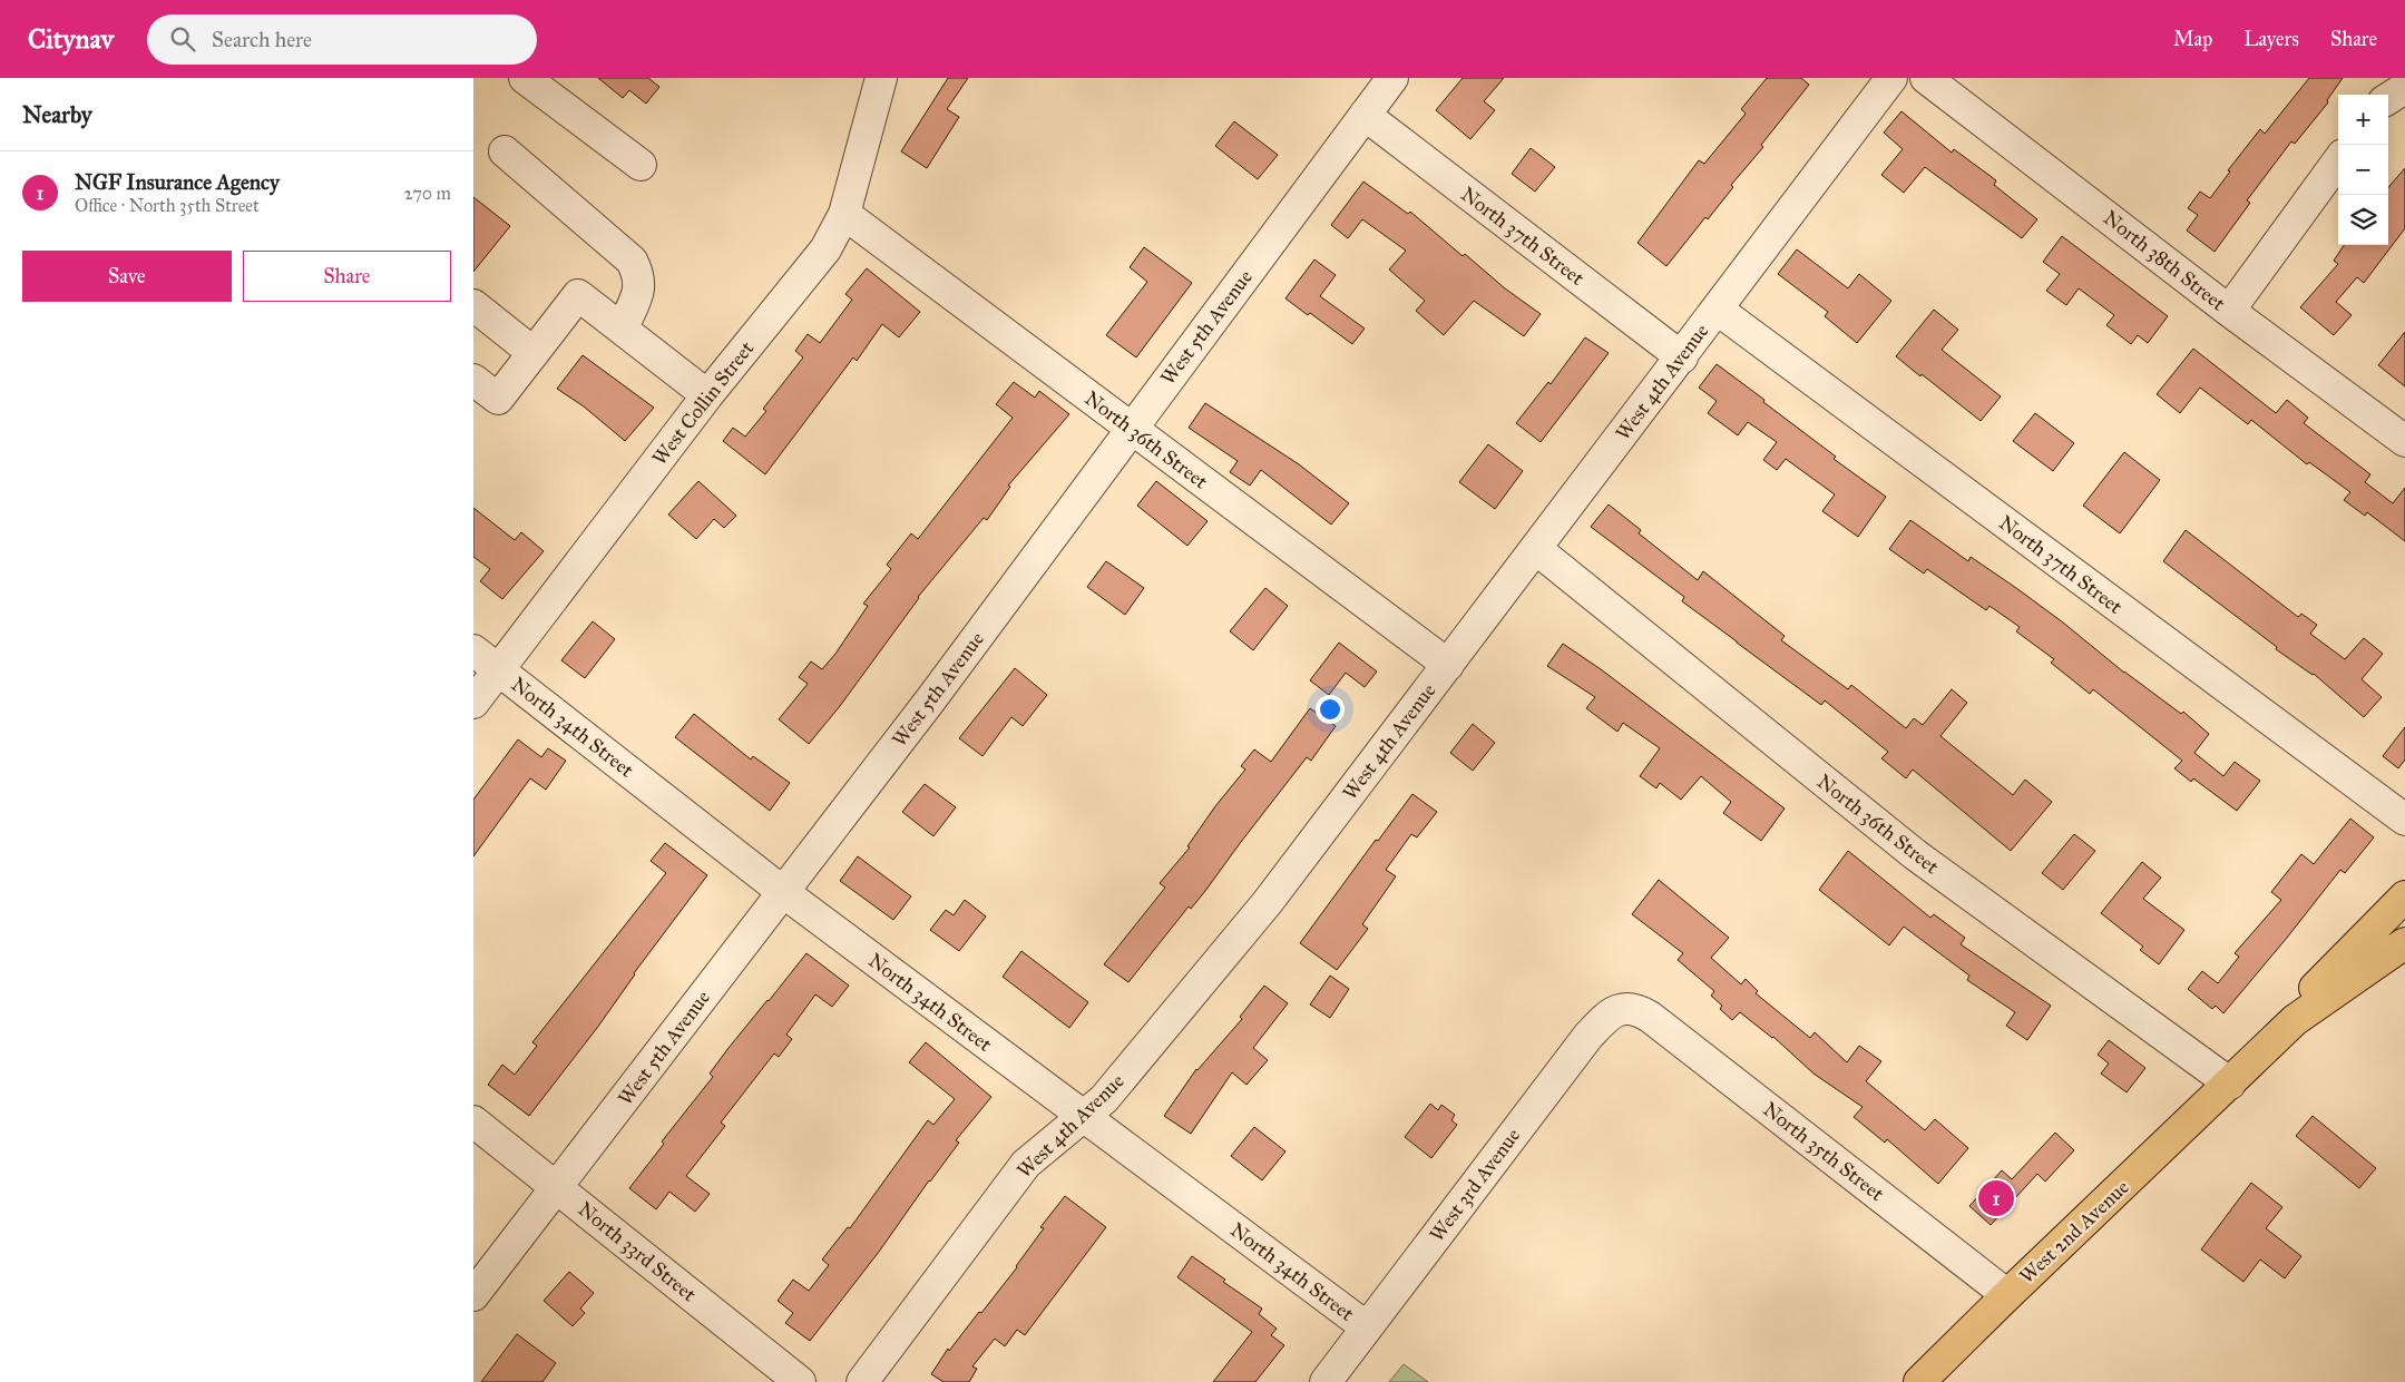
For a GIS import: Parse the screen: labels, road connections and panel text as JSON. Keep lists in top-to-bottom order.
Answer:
{
  "streets": {
    "main road": ["West 2nd Avenue"],
    "street": [
      "North 37th Street",
      "North 38th Street",
      "West 5th Avenue",
      "West 4th Avenue",
      "West Collin Street",
      "North 36th Street",
      "North 34th Street",
      "North 35th Street",
      "West 3rd Avenue",
      "North 33rd Street"
    ]
  },
  "crossings": [
    ["North 37th Street", "West 5th Avenue"],
    ["North 37th Street", "West 4th Avenue"],
    ["West 5th Avenue", "North 36th Street"],
    ["West 5th Avenue", "North 34th Street"],
    ["West 5th Avenue", "North 33rd Street"],
    ["West 4th Avenue", "North 36th Street"],
    ["West 4th Avenue", "North 34th Street"],
    ["West Collin Street", "North 36th Street"],
    ["West Collin Street", "North 34th Street"],
    ["North 36th Street", "West 2nd Avenue"],
    ["North 34th Street", "West 3rd Avenue"],
    ["North 35th Street", "West 3rd Avenue"],
    ["North 35th Street", "West 2nd Avenue"]
  ],
  "page": {
    "header": "Citynav",
    "search": "Search here",
    "nav": ["Map", "Layers", "Share"],
    "heading": "Nearby",
    "map_buttons": ["+", "−"],
    "list": [
      {
        "mark": "1",
        "name": "NGF Insurance Agency",
        "note": "Office · North 35th Street",
        "value": "270 m"
      }
    ],
    "buttons": ["Save", "Share"],
    "pins": "1"
  }
}
